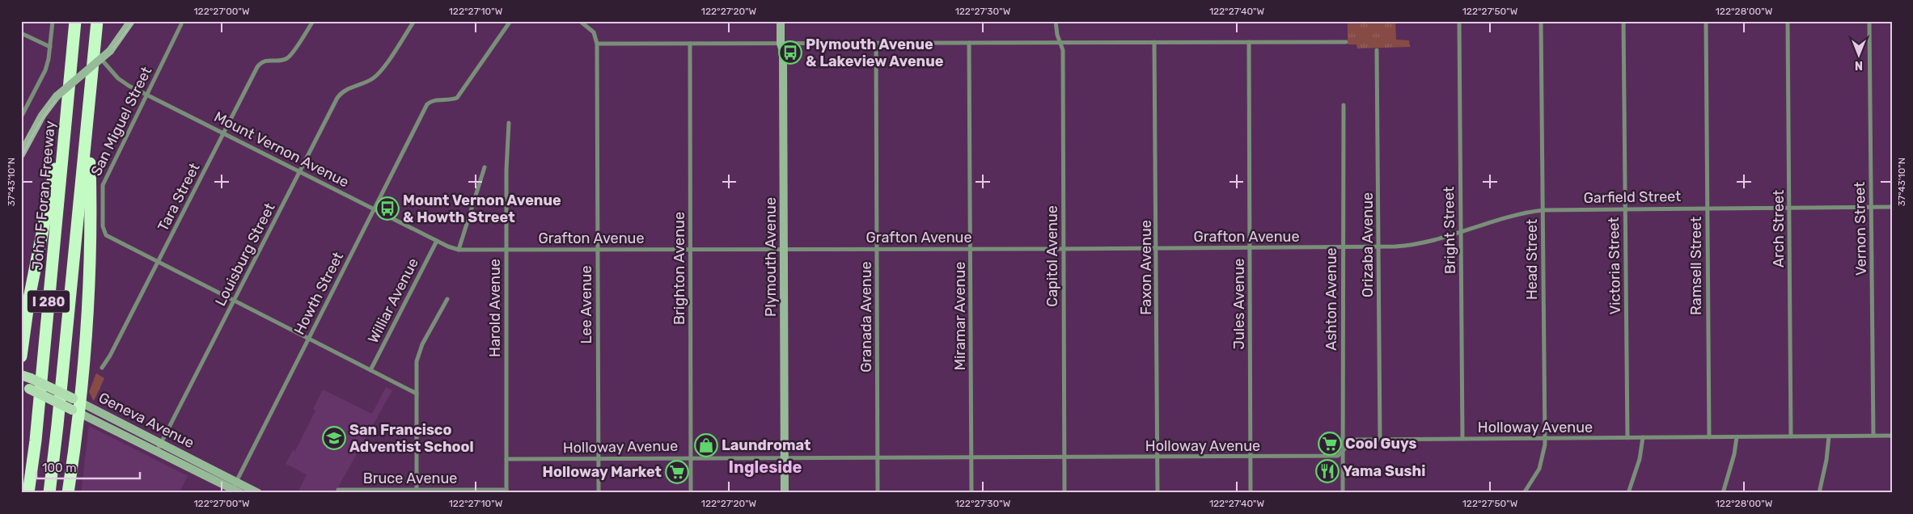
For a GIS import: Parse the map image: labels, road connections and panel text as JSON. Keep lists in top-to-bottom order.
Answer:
{
  "streets": {
    "highway": ["John F Foran Freeway", "I 280"],
    "main road": ["Plymouth Avenue", "Geneva Avenue"],
    "street": [
      "San Miguel Street",
      "Mount Vernon Avenue",
      "Tara Street",
      "Garfield Street",
      "Arch Street",
      "Vernon Street",
      "Bright Street",
      "Grafton Avenue",
      "Orizaba Avenue",
      "Louisburg Street",
      "Capitol Avenue",
      "Head Street",
      "Victoria Street",
      "Ramsell Street",
      "Faxon Avenue",
      "Brighton Avenue",
      "Howth Street",
      "Ashton Avenue",
      "Williar Avenue",
      "Jules Avenue",
      "Lee Avenue",
      "Harold Avenue",
      "Miramar Avenue",
      "Granada Avenue",
      "Holloway Avenue",
      "Bruce Avenue"
    ]
  },
  "crossings": [
    ["San Miguel Street", "Mount Vernon Avenue"],
    ["San Miguel Street", "Tara Street"],
    ["Mount Vernon Avenue", "Tara Street"],
    ["Mount Vernon Avenue", "Grafton Avenue"],
    ["Mount Vernon Avenue", "Louisburg Street"],
    ["Mount Vernon Avenue", "Howth Street"],
    ["Mount Vernon Avenue", "Williar Avenue"],
    ["Garfield Street", "Arch Street"],
    ["Garfield Street", "Vernon Street"],
    ["Garfield Street", "Bright Street"],
    ["Garfield Street", "Grafton Avenue"],
    ["Garfield Street", "Orizaba Avenue"],
    ["Garfield Street", "Head Street"],
    ["Garfield Street", "Victoria Street"],
    ["Garfield Street", "Ramsell Street"],
    ["Arch Street", "Holloway Avenue"],
    ["Vernon Street", "Holloway Avenue"],
    ["Bright Street", "Holloway Avenue"],
    ["Grafton Avenue", "Orizaba Avenue"],
    ["Grafton Avenue", "Capitol Avenue"],
    ["Grafton Avenue", "Plymouth Avenue"],
    ["Grafton Avenue", "Faxon Avenue"],
    ["Grafton Avenue", "Brighton Avenue"],
    ["Grafton Avenue", "Ashton Avenue"],
    ["Grafton Avenue", "Jules Avenue"],
    ["Grafton Avenue", "Lee Avenue"],
    ["Grafton Avenue", "Harold Avenue"],
    ["Grafton Avenue", "Miramar Avenue"],
    ["Grafton Avenue", "Granada Avenue"],
    ["Orizaba Avenue", "Holloway Avenue"],
    ["Louisburg Street", "Geneva Avenue"],
    ["Capitol Avenue", "Holloway Avenue"],
    ["Plymouth Avenue", "Holloway Avenue"],
    ["Head Street", "Holloway Avenue"],
    ["Victoria Street", "Holloway Avenue"],
    ["Ramsell Street", "Holloway Avenue"],
    ["Faxon Avenue", "Holloway Avenue"],
    ["Brighton Avenue", "Holloway Avenue"],
    ["Howth Street", "Geneva Avenue"],
    ["Ashton Avenue", "Holloway Avenue"],
    ["Jules Avenue", "Holloway Avenue"],
    ["Lee Avenue", "Holloway Avenue"],
    ["Harold Avenue", "Holloway Avenue"],
    ["Harold Avenue", "Bruce Avenue"],
    ["Miramar Avenue", "Holloway Avenue"],
    ["Granada Avenue", "Holloway Avenue"]
  ],
  "districts": ["Ingleside"],
  "places": {
    "bus stop": ["Plymouth Avenue & Lakeview Avenue", "Mount Vernon Avenue & Howth Street"],
    "school or university": ["San Francisco Adventist School"],
    "supermarket": ["Cool Guys", "Holloway Market"],
    "shop": ["Laundromat"],
    "restaurant": ["Yama Sushi"]
  },
  "scale_bar": "100 m",
  "north": "bottom",
  "coordinates": [
    "122°27'00\"W",
    "122°27'10\"W",
    "122°27'20\"W",
    "122°27'30\"W",
    "122°27'40\"W",
    "122°27'50\"W",
    "122°28'00\"W",
    "37°43'10\"N"
  ]
}
